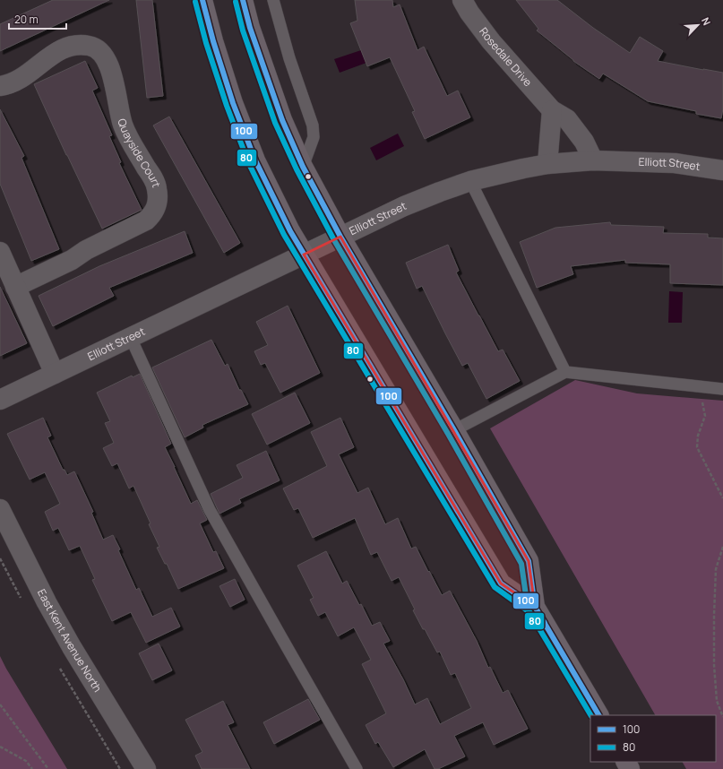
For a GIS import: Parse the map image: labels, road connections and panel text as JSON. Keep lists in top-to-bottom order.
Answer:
{
  "streets": {
    "street": [
      "Rosedale Drive",
      "Quayside Court",
      "Elliott Street",
      "East Kent Avenue North"
    ]
  },
  "crossings": [
    ["Rosedale Drive", "Elliott Street"]
  ],
  "lines": ["transit line 100", "transit line 80"],
  "legend": ["100", "80"],
  "scale_bar": "20 m",
  "north": "top right"
}
